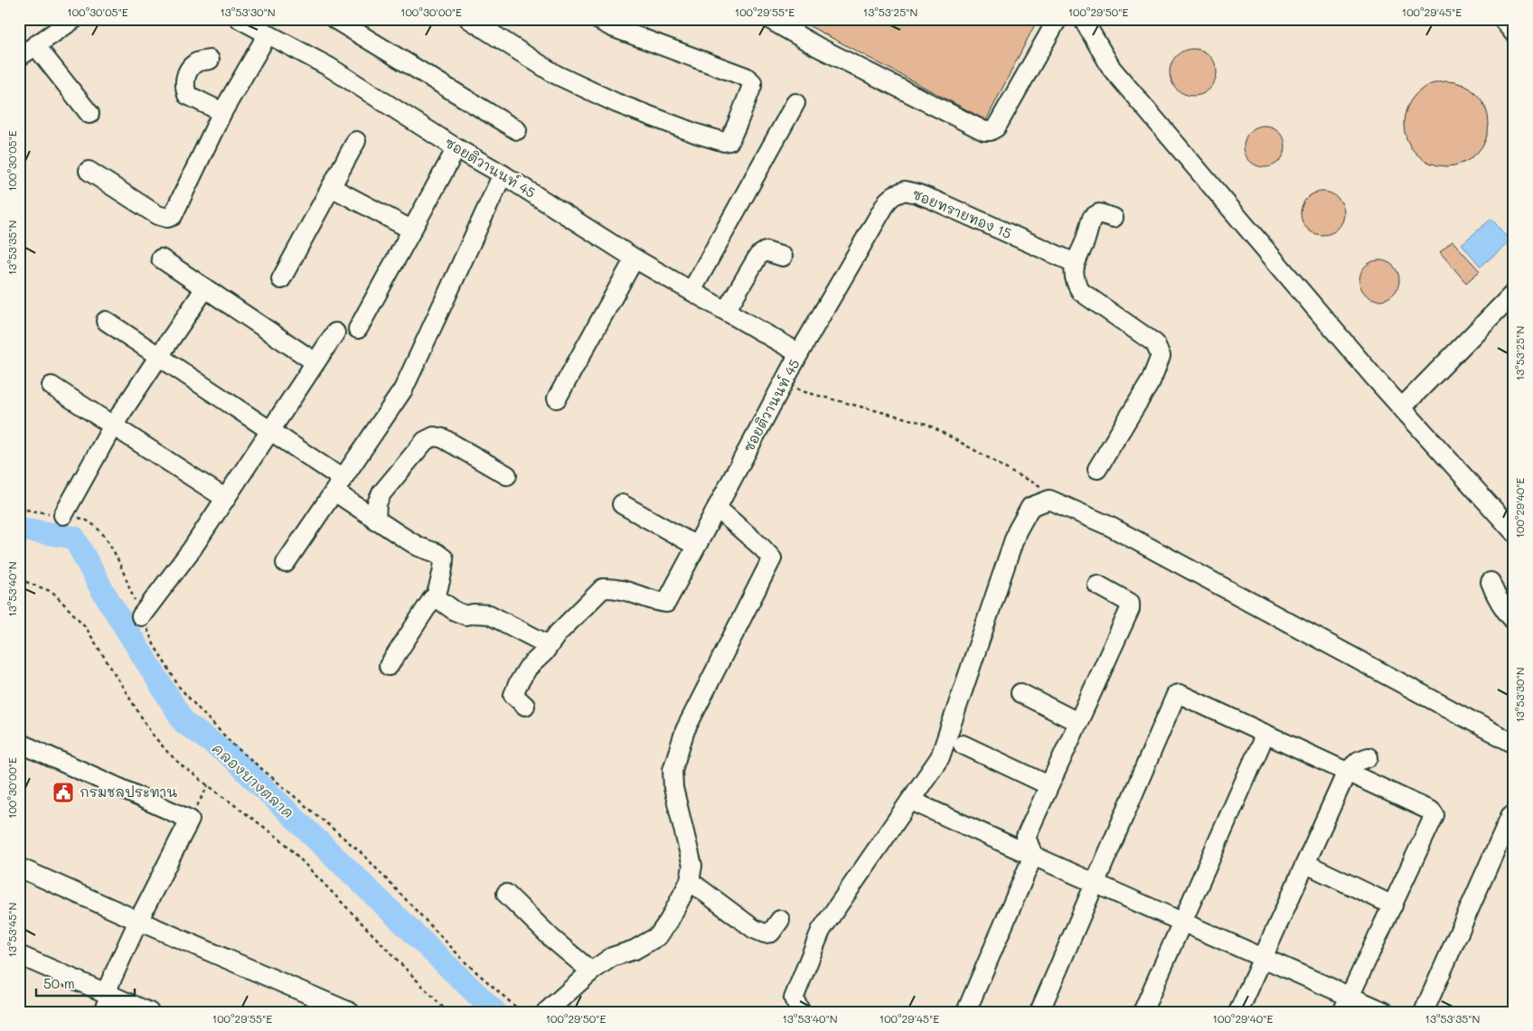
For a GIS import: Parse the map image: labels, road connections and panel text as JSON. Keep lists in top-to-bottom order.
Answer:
{
  "streets": {
    "street": ["ซอยติวานนท์ 45", "ซอยทรายทอง 15"]
  },
  "crossings": [
    ["ซอยติวานนท์ 45", "ซอยทรายทอง 15"]
  ],
  "water": ["คลองบางตลาด"],
  "places": {
    "public building": ["กรมชลประทาน"]
  },
  "scale_bar": "50 m",
  "coordinates": [
    "100°30'05\"E",
    "13°53'30\"N",
    "100°30'00\"E",
    "100°29'55\"E",
    "13°53'25\"N",
    "100°29'50\"E",
    "100°29'45\"E",
    "13°53'35\"N",
    "100°29'40\"E",
    "13°53'40\"N",
    "13°53'45\"N"
  ]
}
